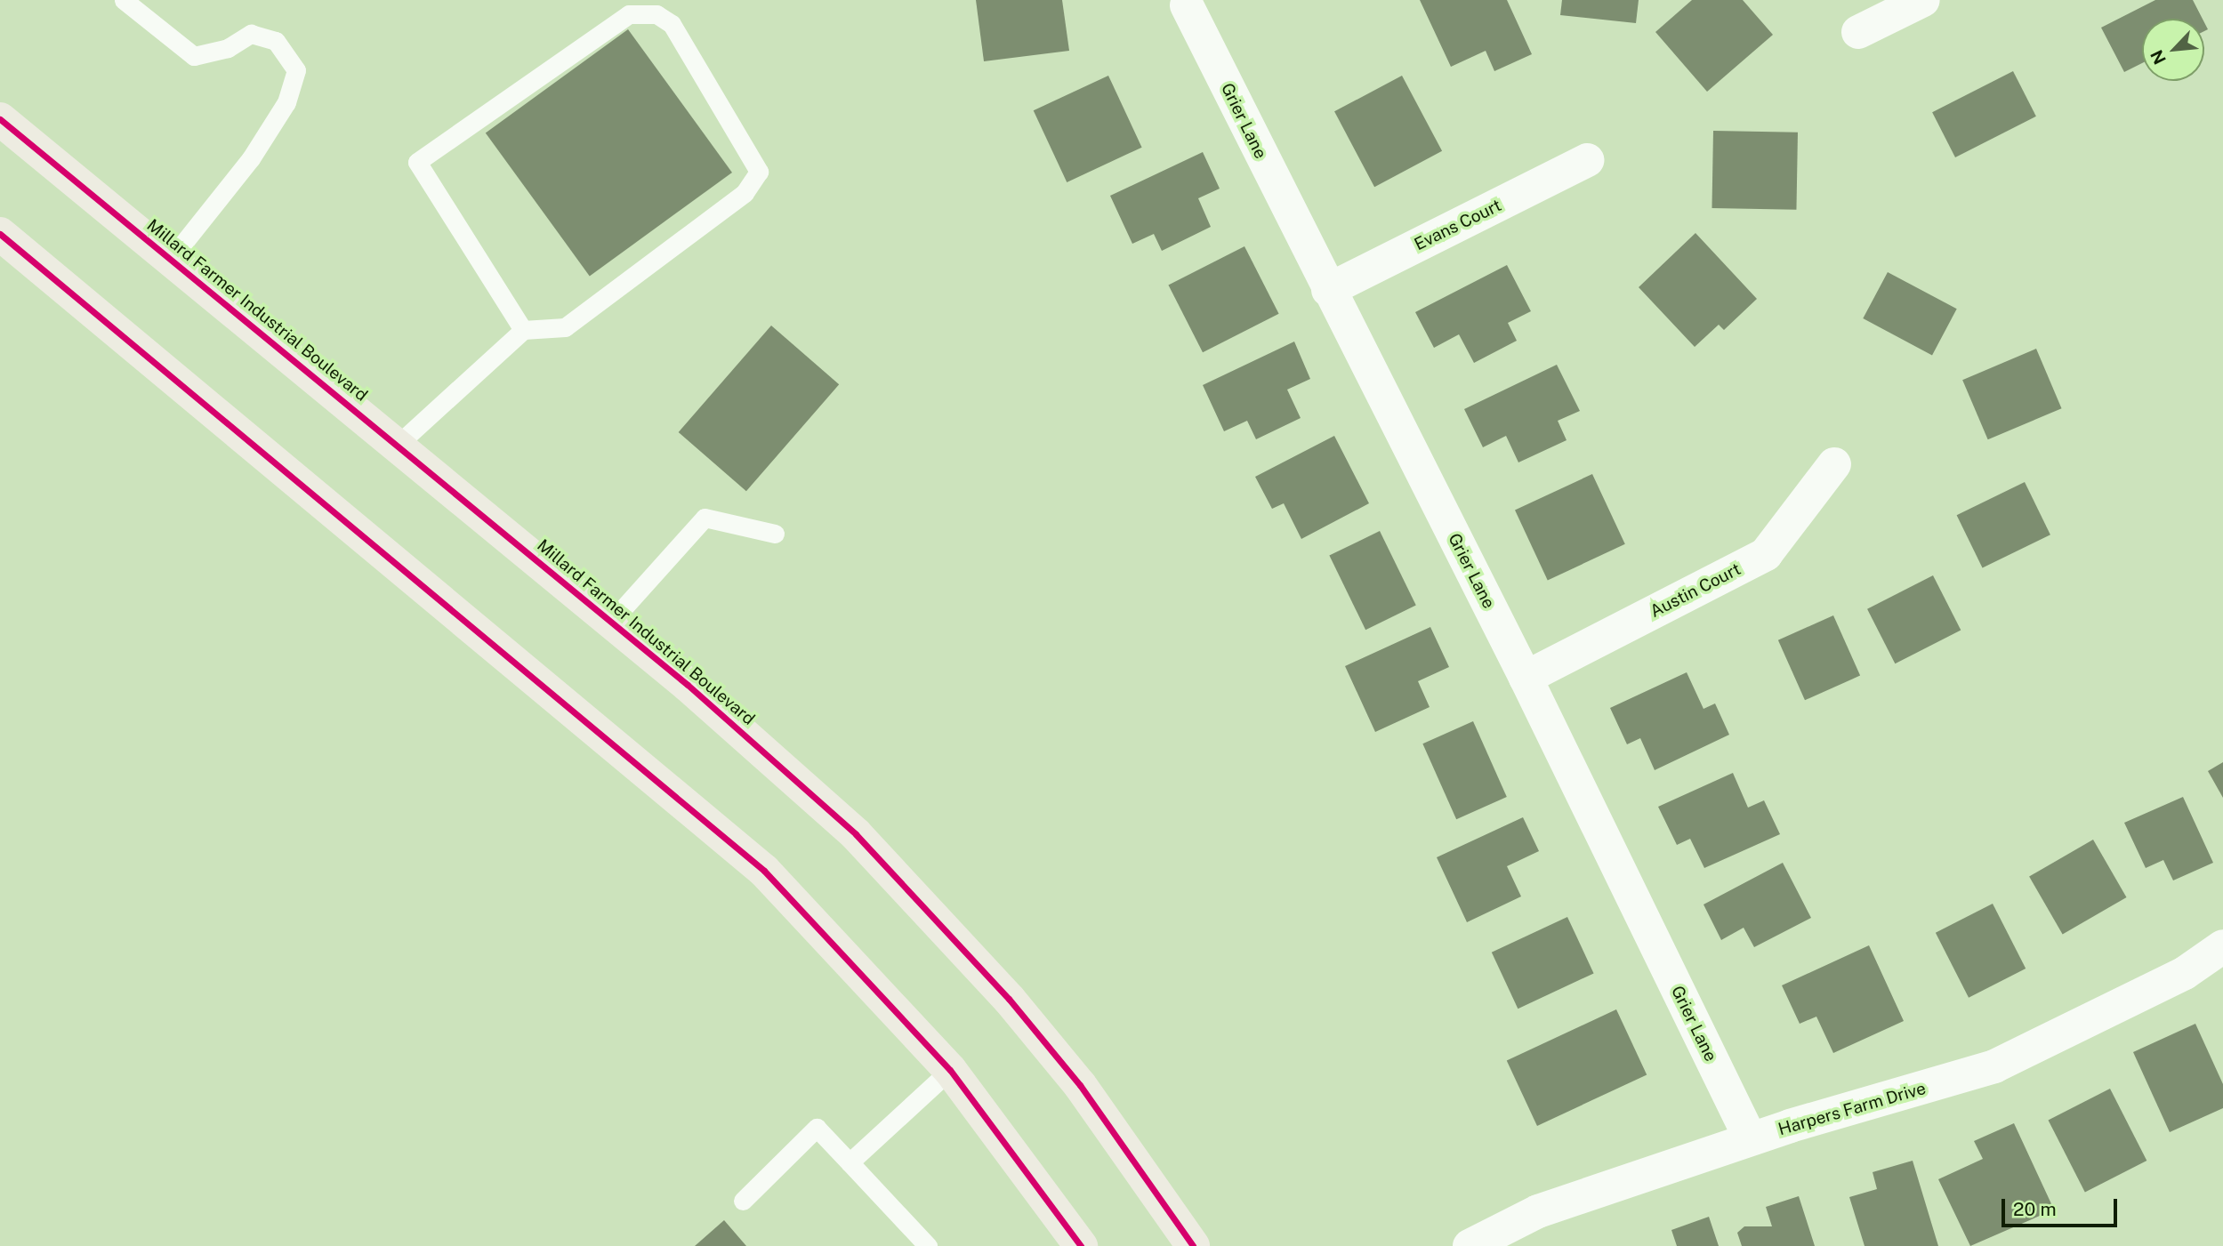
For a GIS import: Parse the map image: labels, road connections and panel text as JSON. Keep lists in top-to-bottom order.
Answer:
{
  "streets": {
    "main road": ["Millard Farmer Industrial Boulevard"],
    "street": [
      "Grier Lane",
      "Evans Court",
      "Austin Court",
      "Harpers Farm Drive"
    ]
  },
  "crossings": [
    ["Grier Lane", "Evans Court"],
    ["Grier Lane", "Austin Court"],
    ["Grier Lane", "Harpers Farm Drive"]
  ],
  "scale_bar": "20 m",
  "north": "bottom left"
}
